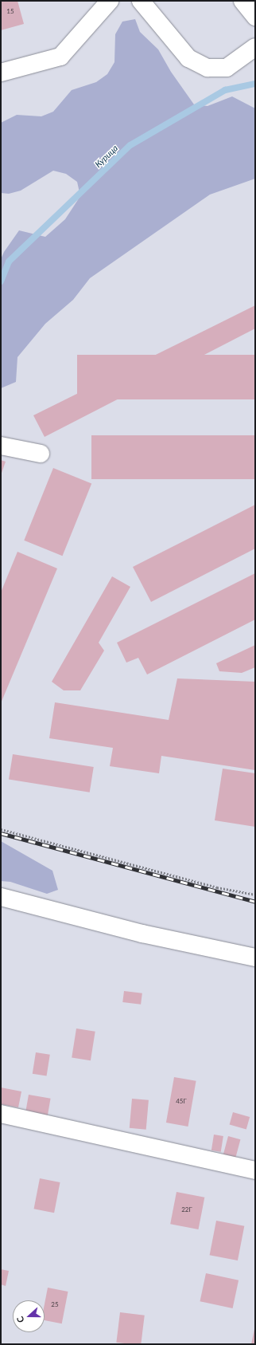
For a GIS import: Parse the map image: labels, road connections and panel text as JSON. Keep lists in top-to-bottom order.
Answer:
{
  "water": ["Курица"],
  "house_numbers": [
    "15",
    "45Г",
    "22Г",
    "25"
  ],
  "north": "left"
}
